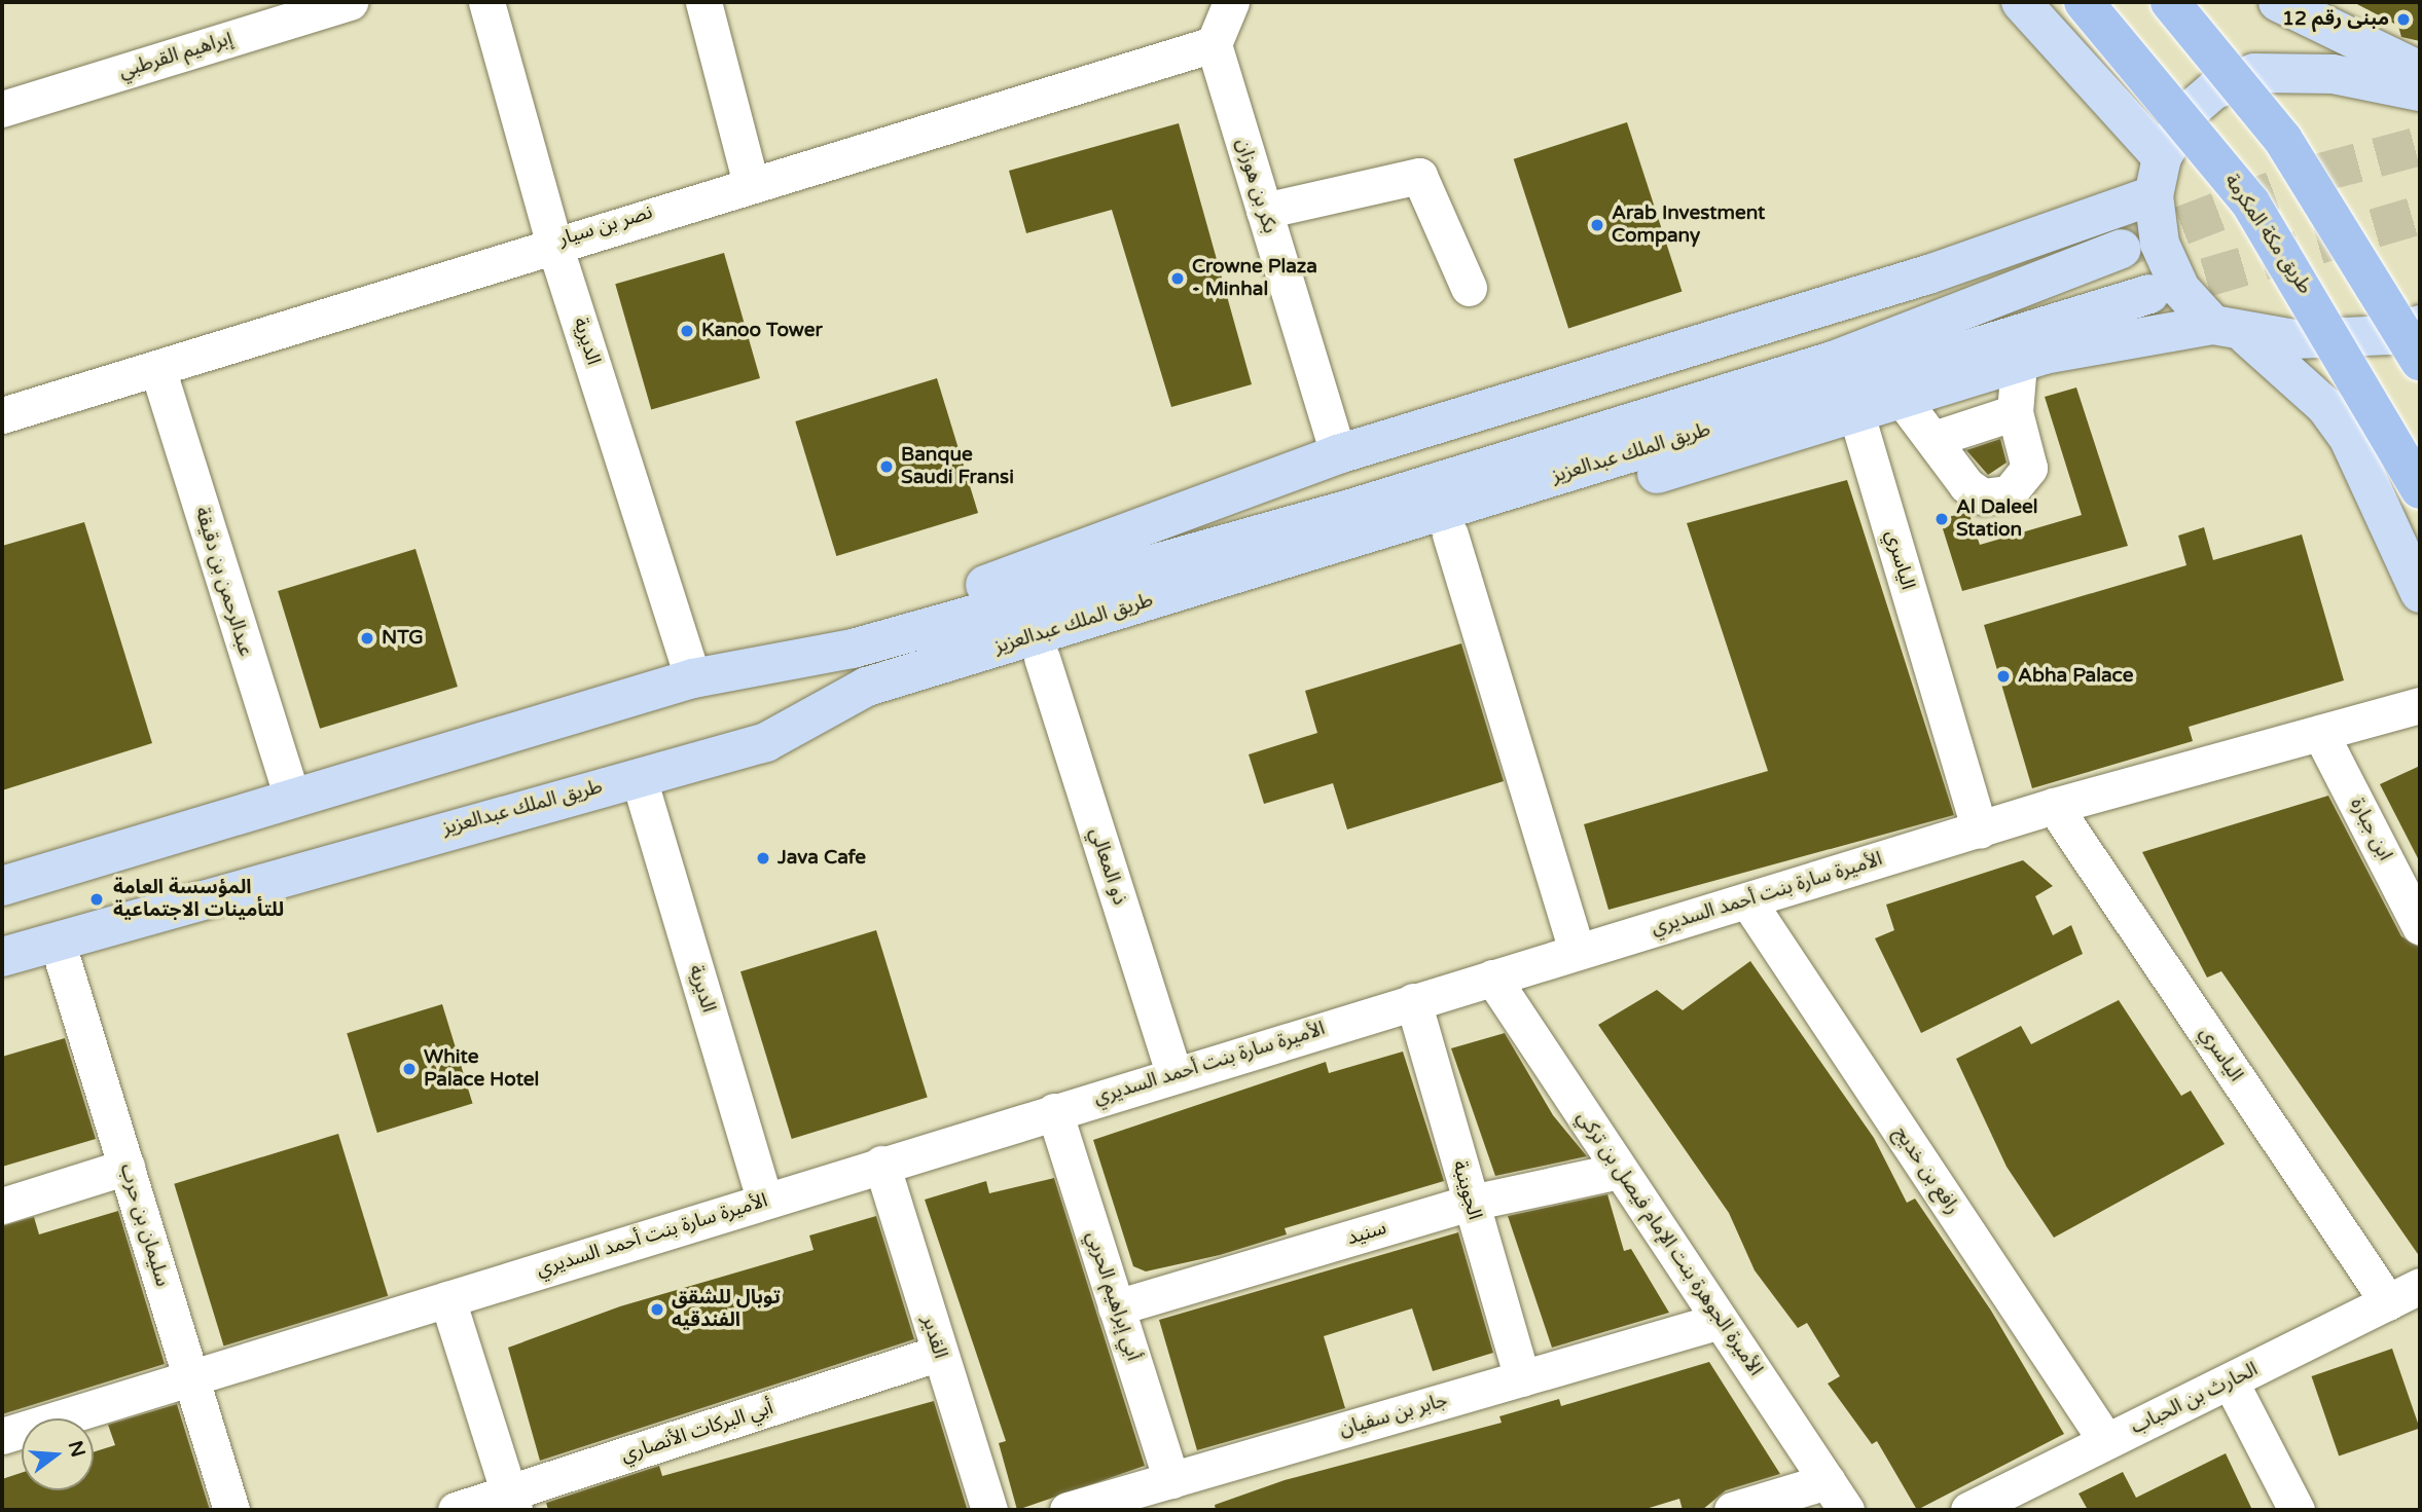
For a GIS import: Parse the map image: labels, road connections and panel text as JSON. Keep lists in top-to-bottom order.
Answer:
{
  "streets": {
    "highway": ["طريق مكة المكرمة"],
    "main road": ["طريق الملك عبدالعزيز"],
    "street": [
      "إبراهيم القرطبي",
      "بكر بن هوزان",
      "نصر بن سيار",
      "الديرية",
      "الياسري",
      "عبدالرحمن بن دقيقة",
      "ابن جبارة",
      "ذو المعالي",
      "الأميرة سارة بنت أحمد السديري",
      "رافع بن خديج",
      "الجوينبة",
      "سليمان بن حرب",
      "سنيد",
      "الأميرة الجوهرة بنت الإمام فيصل بن تركي",
      "أبي إبراهيم الحربي",
      "القدير",
      "الحارث بن الحباب",
      "جابر بن سفيان",
      "أبي البركات الأنصاري"
    ]
  },
  "crossings": [
    ["بكر بن هوزان", "نصر بن سيار"],
    ["نصر بن سيار", "الديرية"],
    ["نصر بن سيار", "عبدالرحمن بن دقيقة"],
    ["الديرية", "طريق الملك عبدالعزيز"],
    ["الديرية", "الأميرة سارة بنت أحمد السديري"],
    ["طريق الملك عبدالعزيز", "عبدالرحمن بن دقيقة"],
    ["طريق الملك عبدالعزيز", "سليمان بن حرب"],
    ["الياسري", "الأميرة سارة بنت أحمد السديري"],
    ["الياسري", "الحارث بن الحباب"],
    ["ابن جبارة", "الأميرة سارة بنت أحمد السديري"],
    ["ذو المعالي", "الأميرة سارة بنت أحمد السديري"],
    ["الأميرة سارة بنت أحمد السديري", "رافع بن خديج"],
    ["الأميرة سارة بنت أحمد السديري", "الجوينبة"],
    ["الأميرة سارة بنت أحمد السديري", "سليمان بن حرب"],
    ["الأميرة سارة بنت أحمد السديري", "الأميرة الجوهرة بنت الإمام فيصل بن تركي"],
    ["الأميرة سارة بنت أحمد السديري", "أبي إبراهيم الحربي"],
    ["الأميرة سارة بنت أحمد السديري", "القدير"],
    ["رافع بن خديج", "الحارث بن الحباب"],
    ["الجوينبة", "سنيد"],
    ["الجوينبة", "جابر بن سفيان"],
    ["سنيد", "الأميرة الجوهرة بنت الإمام فيصل بن تركي"],
    ["سنيد", "أبي إبراهيم الحربي"],
    ["الأميرة الجوهرة بنت الإمام فيصل بن تركي", "جابر بن سفيان"],
    ["أبي إبراهيم الحربي", "جابر بن سفيان"],
    ["القدير", "أبي البركات الأنصاري"]
  ],
  "places": [
    "مبنى رقم 12",
    "Arab Investment Company",
    "Crowne Plaza - Minhal",
    "Kanoo Tower",
    "Banque Saudi Fransi",
    "Al Daleel Station",
    "NTG",
    "Abha Palace",
    "Java Cafe",
    "المؤسسة العامة للتأمينات الاجتماعية",
    "White Palace Hotel",
    "توبال للشقق الفندقيه"
  ],
  "north": "right"
}
